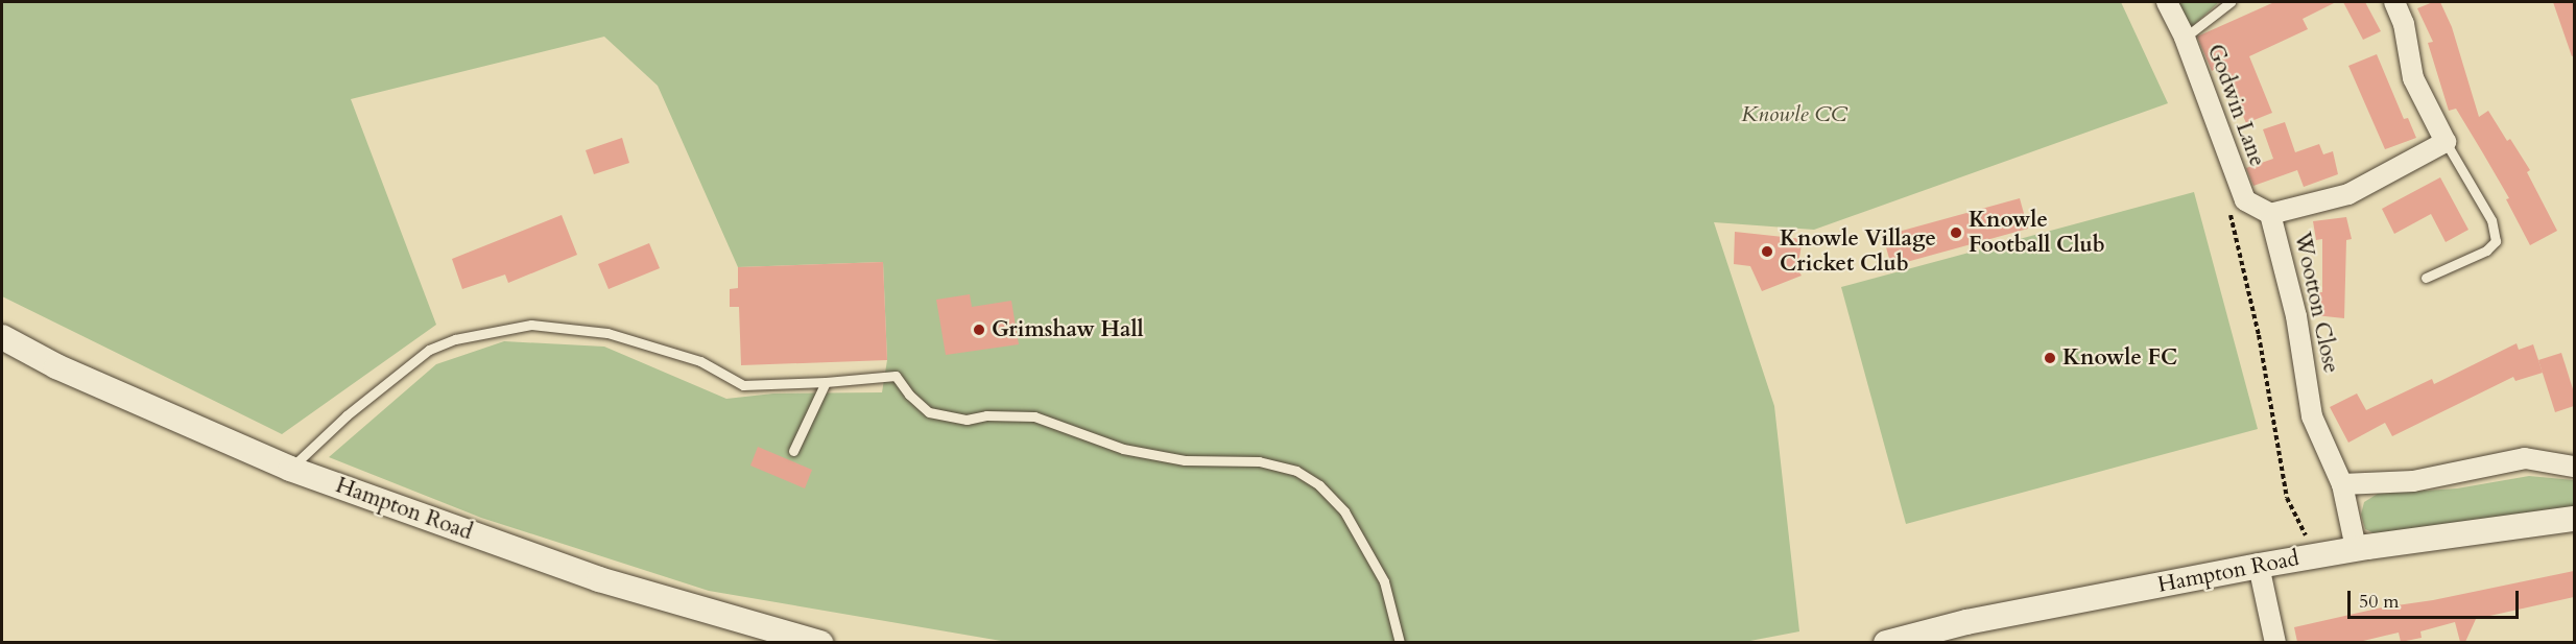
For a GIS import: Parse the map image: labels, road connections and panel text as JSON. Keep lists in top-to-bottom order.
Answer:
{
  "streets": {
    "street": ["Godwin Lane", "Wootton Close", "Hampton Road"]
  },
  "crossings": [
    ["Godwin Lane", "Wootton Close"],
    ["Wootton Close", "Hampton Road"]
  ],
  "parks": ["Knowle CC"],
  "places": [
    "Knowle Football Club",
    "Knowle Village Cricket Club",
    "Grimshaw Hall",
    "Knowle FC"
  ],
  "scale_bar": "50 m"
}
